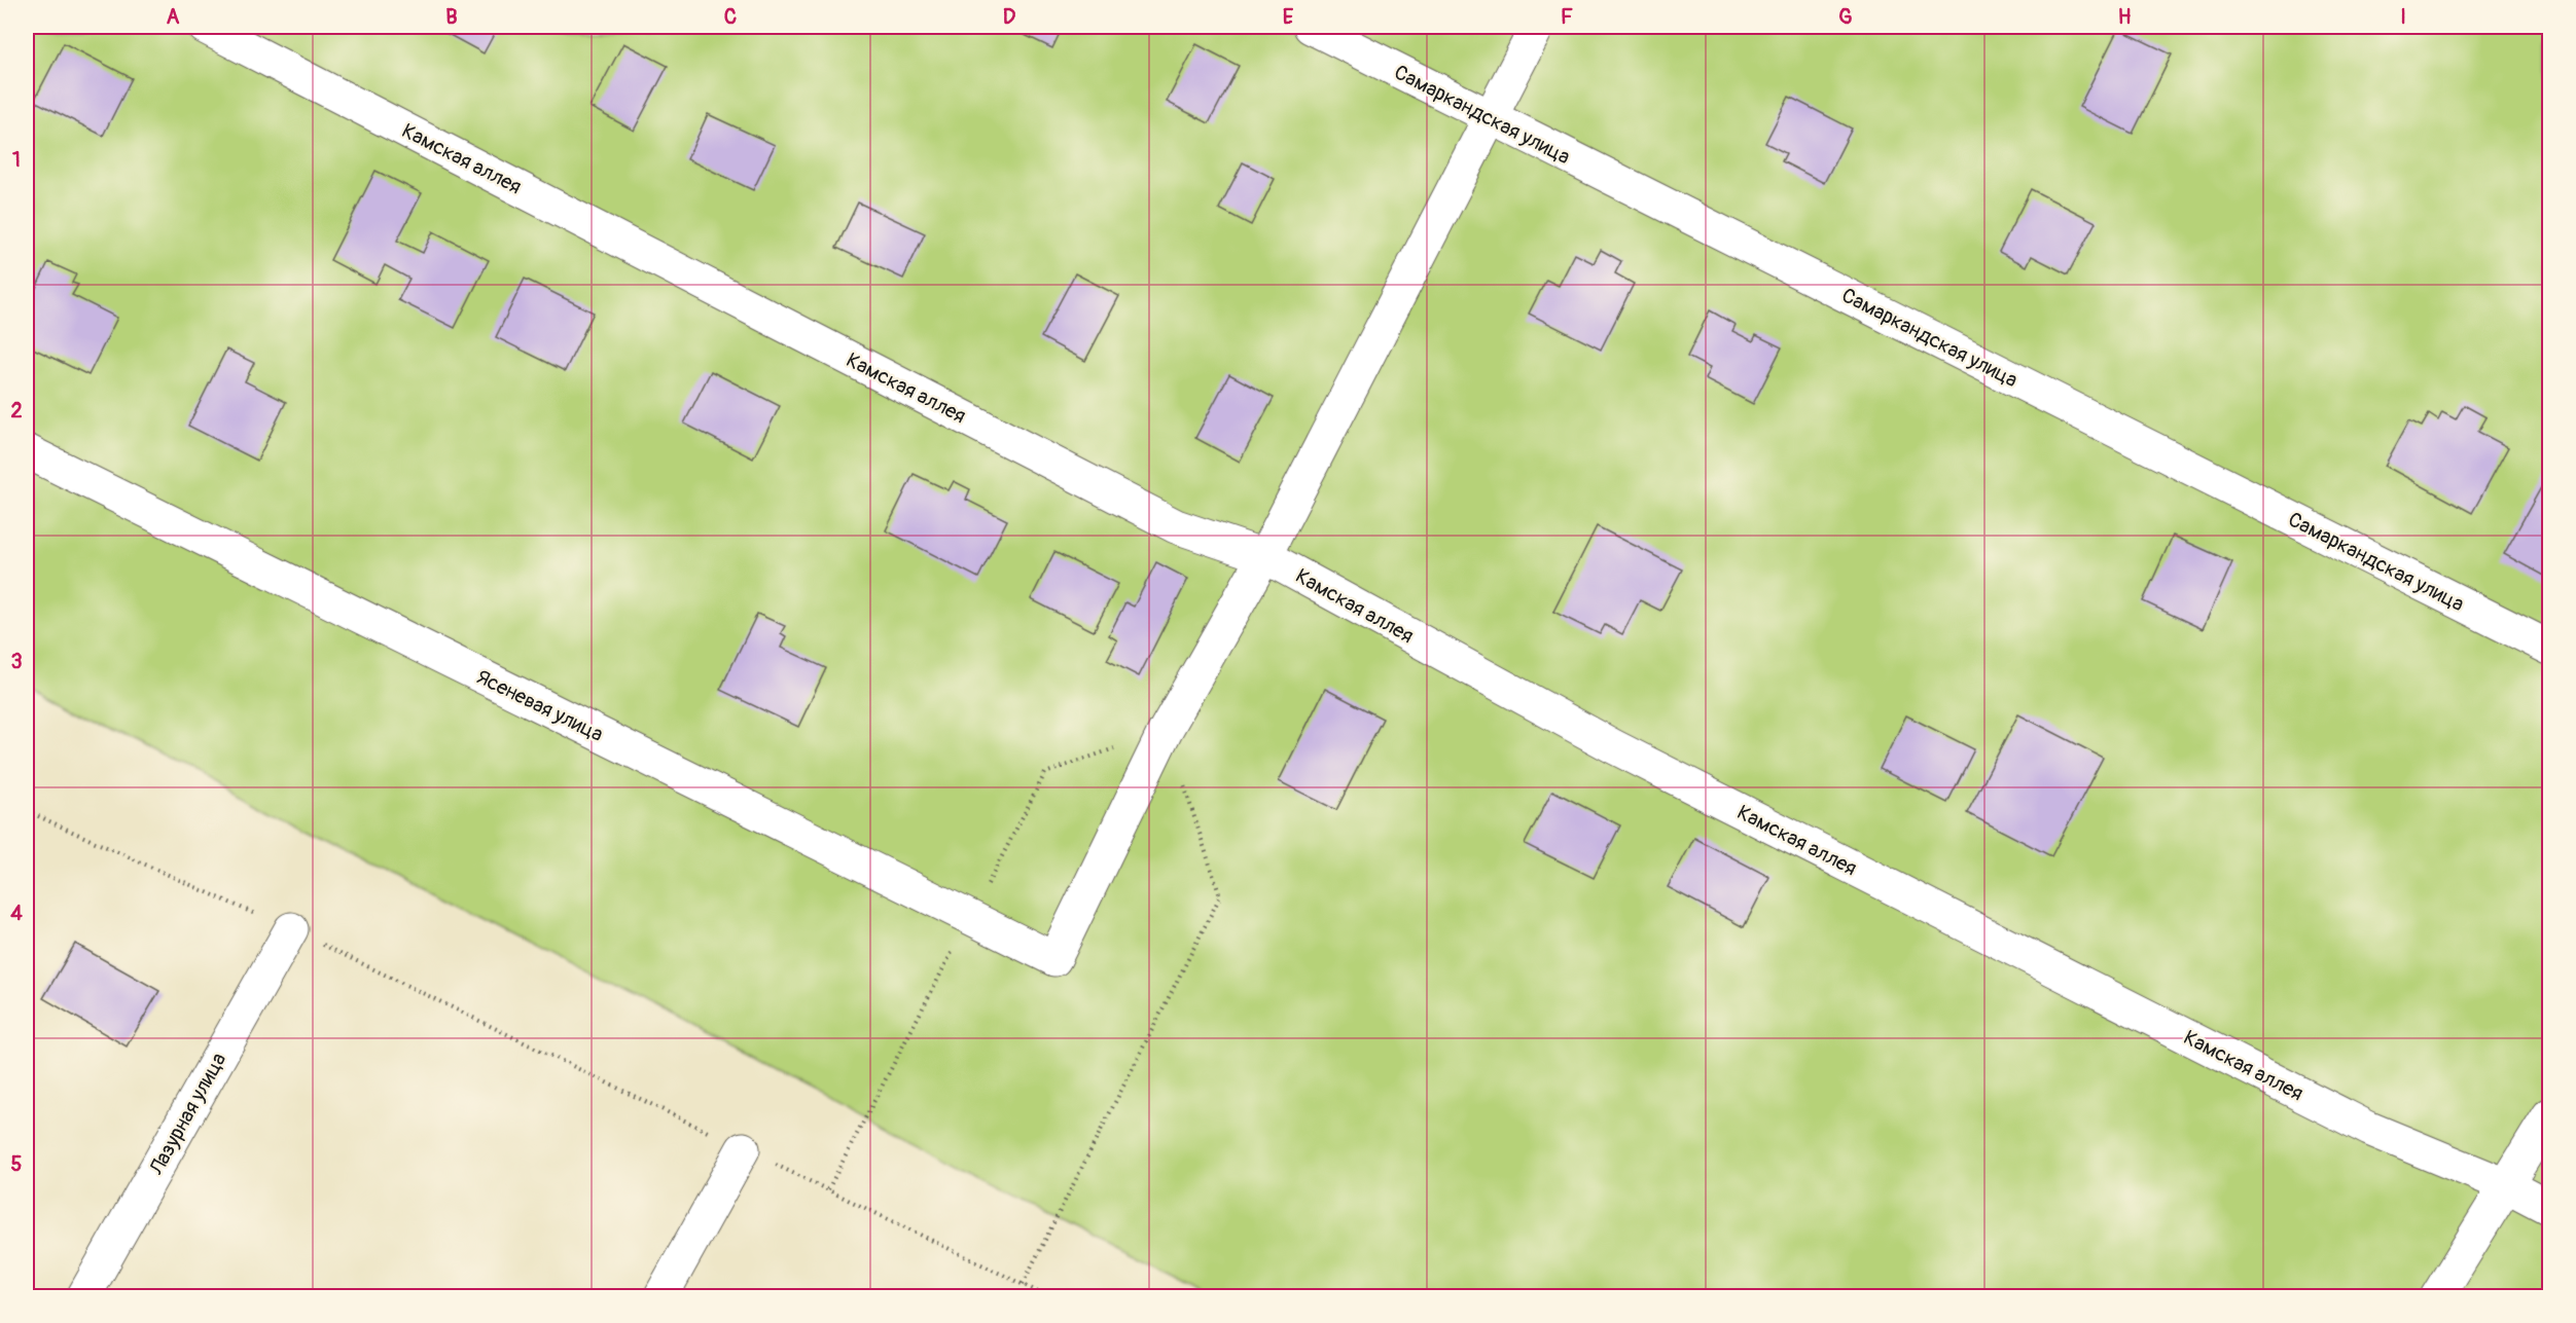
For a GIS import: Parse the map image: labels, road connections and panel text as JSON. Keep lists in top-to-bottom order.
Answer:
{
  "streets": {
    "street": [
      "Самаркандская улица",
      "Камская аллея",
      "Ясеневая улица",
      "Лазурная улица"
    ]
  },
  "grid": {
    "columns": [
      "A",
      "B",
      "C",
      "D",
      "E",
      "F",
      "G",
      "H",
      "I"
    ],
    "rows": [
      "1",
      "2",
      "3",
      "4",
      "5"
    ]
  }
}
